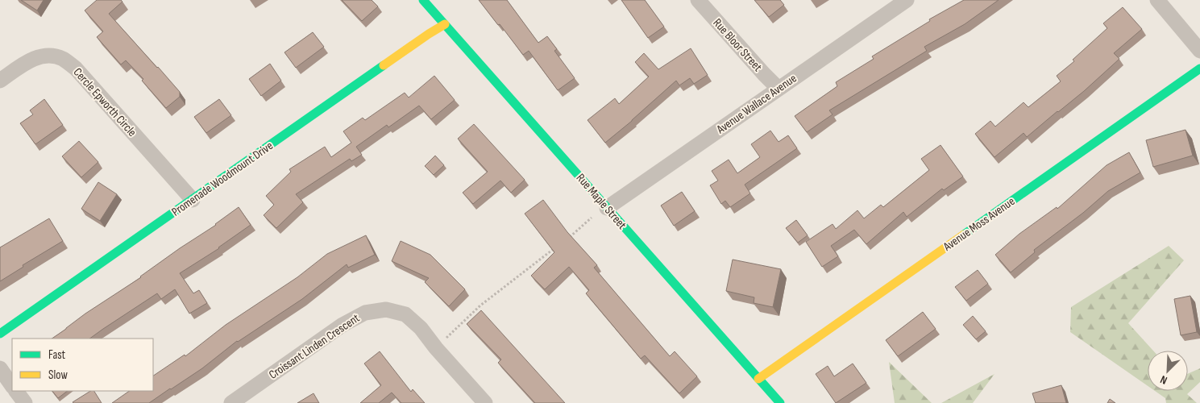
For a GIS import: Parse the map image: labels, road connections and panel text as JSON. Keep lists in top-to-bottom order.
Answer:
{
  "streets": {
    "street": [
      "Rue Bloor Street",
      "Cercle Epworth Circle",
      "Avenue Wallace Avenue",
      "Promenade Woodmount Drive",
      "Rue Maple Street",
      "Avenue Moss Avenue",
      "Croissant Linden Crescent"
    ]
  },
  "crossings": [
    ["Rue Bloor Street", "Avenue Wallace Avenue"],
    ["Cercle Epworth Circle", "Promenade Woodmount Drive"],
    ["Avenue Wallace Avenue", "Rue Maple Street"],
    ["Promenade Woodmount Drive", "Rue Maple Street"],
    ["Rue Maple Street", "Avenue Moss Avenue"]
  ],
  "legend": ["Fast", "Slow"],
  "north": "bottom left"
}
